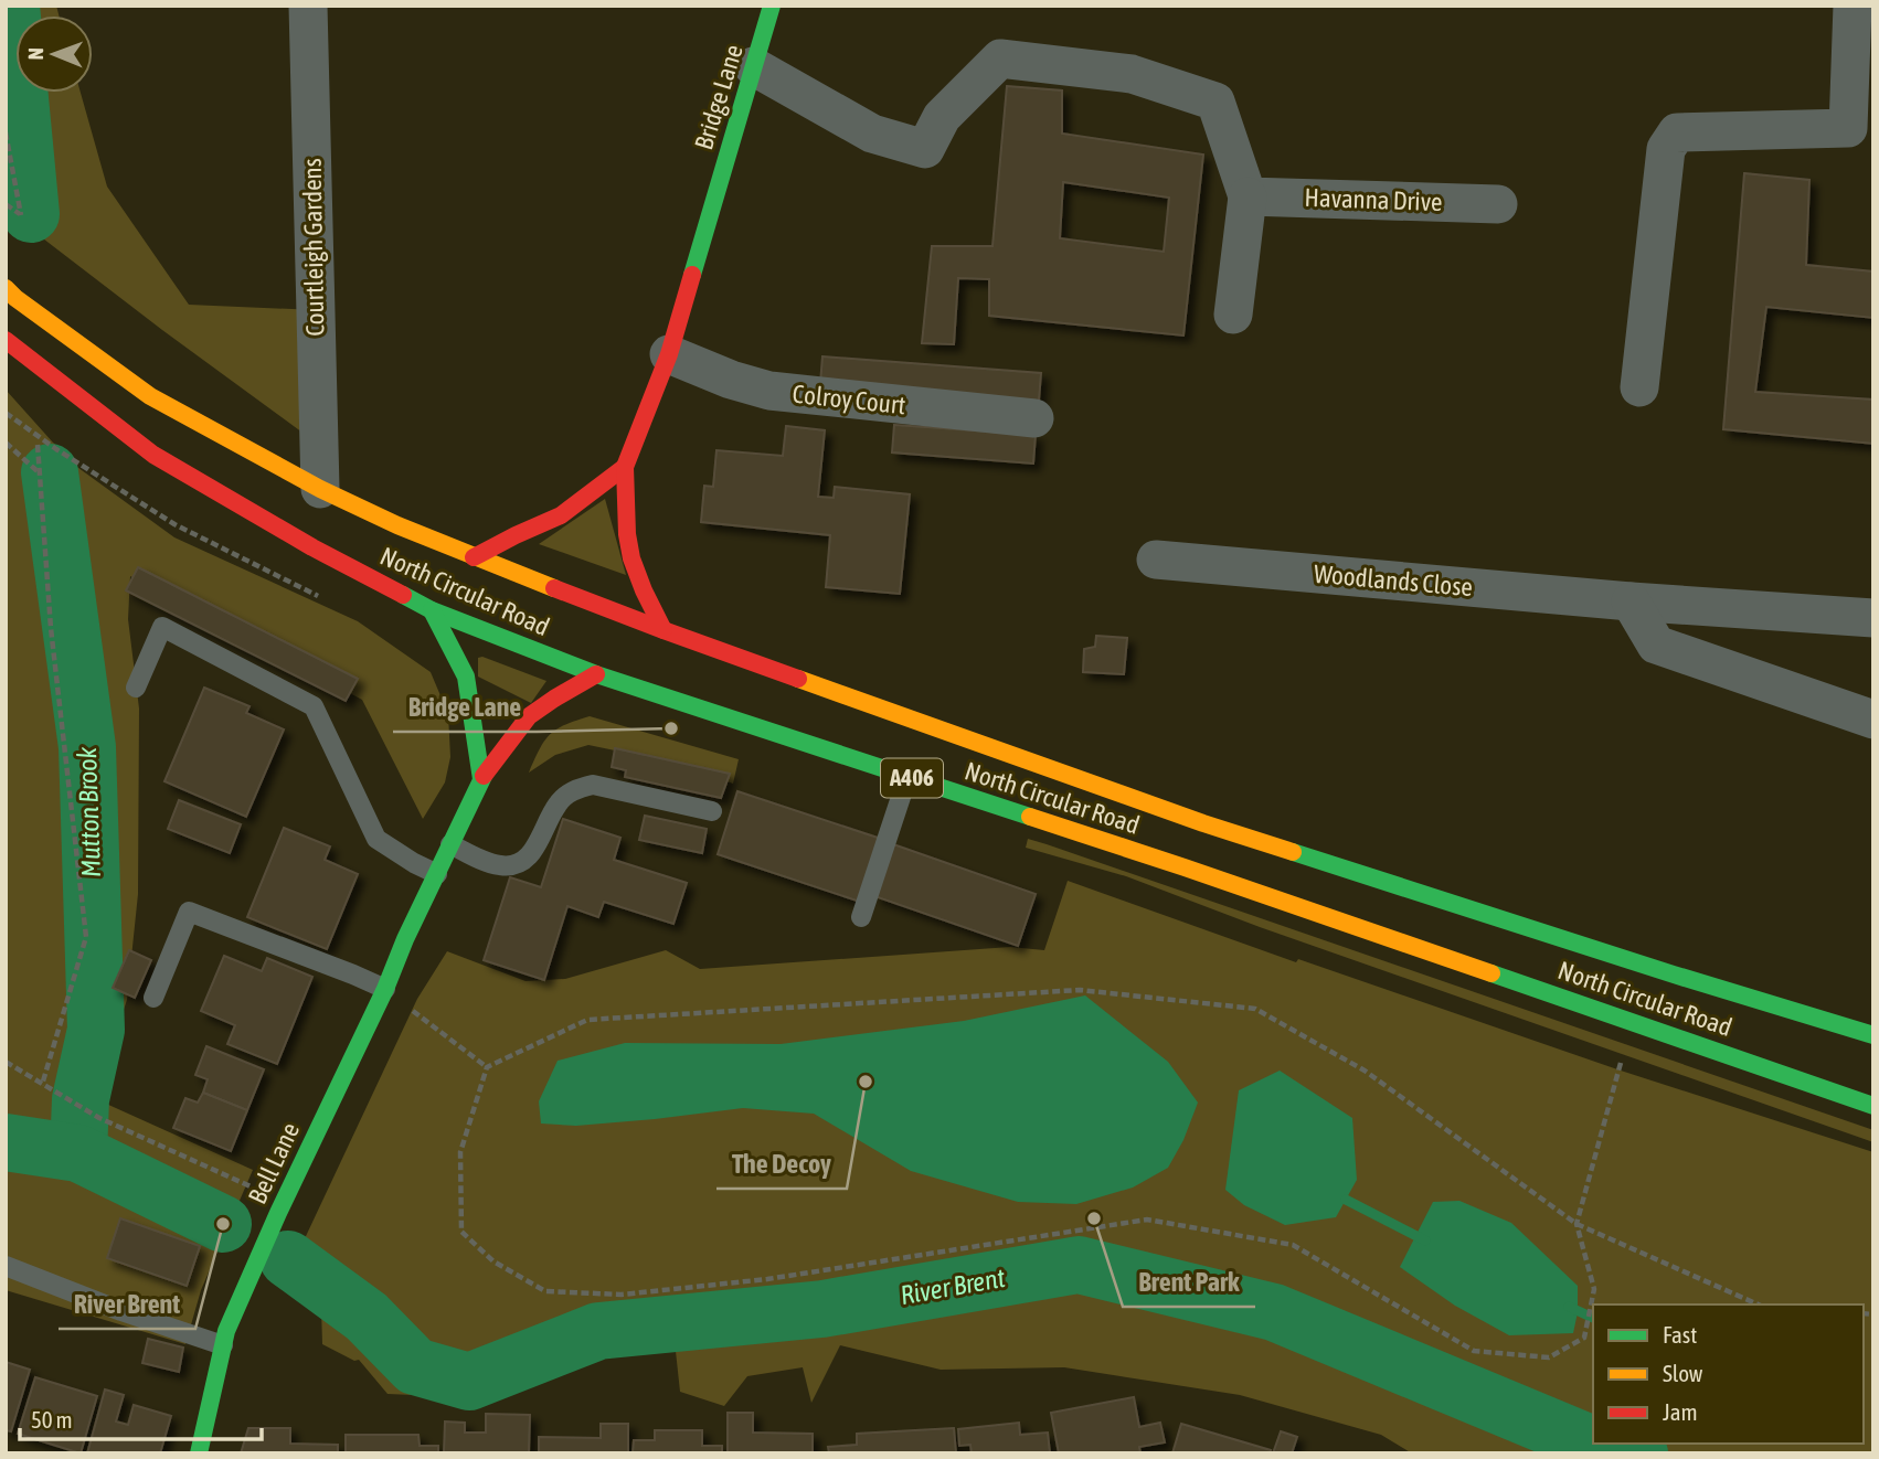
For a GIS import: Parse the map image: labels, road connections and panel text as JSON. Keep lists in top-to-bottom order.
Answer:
{
  "streets": {
    "main road": [
      "Bridge Lane",
      "North Circular Road",
      "A406",
      "Bell Lane"
    ],
    "street": [
      "Havanna Drive",
      "Courtleigh Gardens",
      "Colroy Court",
      "Woodlands Close"
    ]
  },
  "crossings": [
    ["Bridge Lane", "Colroy Court"],
    ["Bridge Lane", "North Circular Road"],
    ["Courtleigh Gardens", "North Circular Road"]
  ],
  "water": ["Mutton Brook", "River Brent"],
  "places": [
    "Bridge Lane",
    "The Decoy",
    "Brent Park",
    "River Brent"
  ],
  "legend": ["Fast", "Slow", "Jam"],
  "scale_bar": "50 m",
  "north": "left"
}
